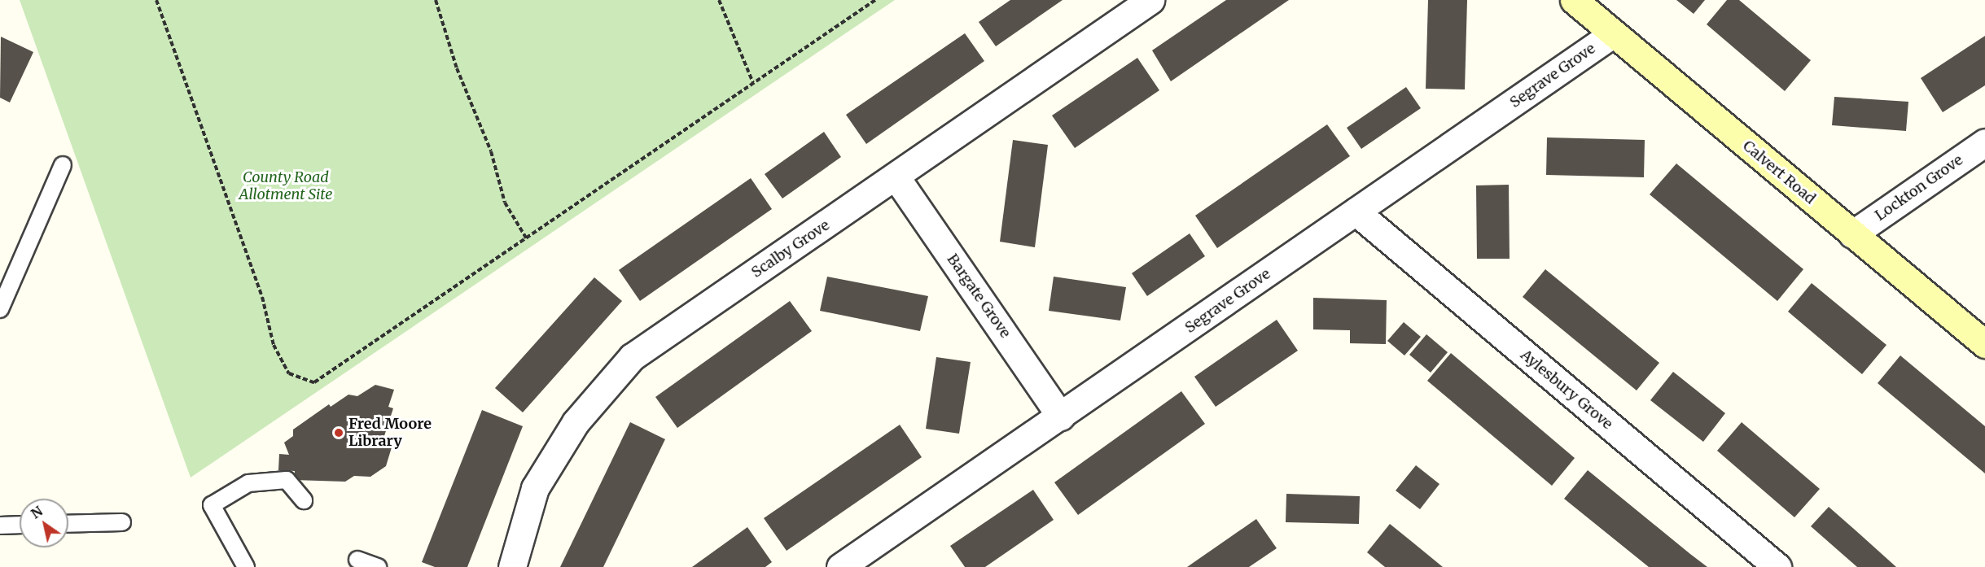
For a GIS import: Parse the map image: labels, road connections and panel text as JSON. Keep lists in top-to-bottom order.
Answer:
{
  "streets": {
    "street": [
      "Segrave Grove",
      "Calvert Road",
      "Lockton Grove",
      "Scalby Grove",
      "Bargate Grove",
      "Aylesbury Grove"
    ]
  },
  "crossings": [
    ["Segrave Grove", "Calvert Road"],
    ["Segrave Grove", "Bargate Grove"],
    ["Segrave Grove", "Aylesbury Grove"],
    ["Calvert Road", "Lockton Grove"],
    ["Scalby Grove", "Bargate Grove"]
  ],
  "parks": ["County Road Allotment Site"],
  "places": ["Fred Moore Library"],
  "north": "top left"
}
